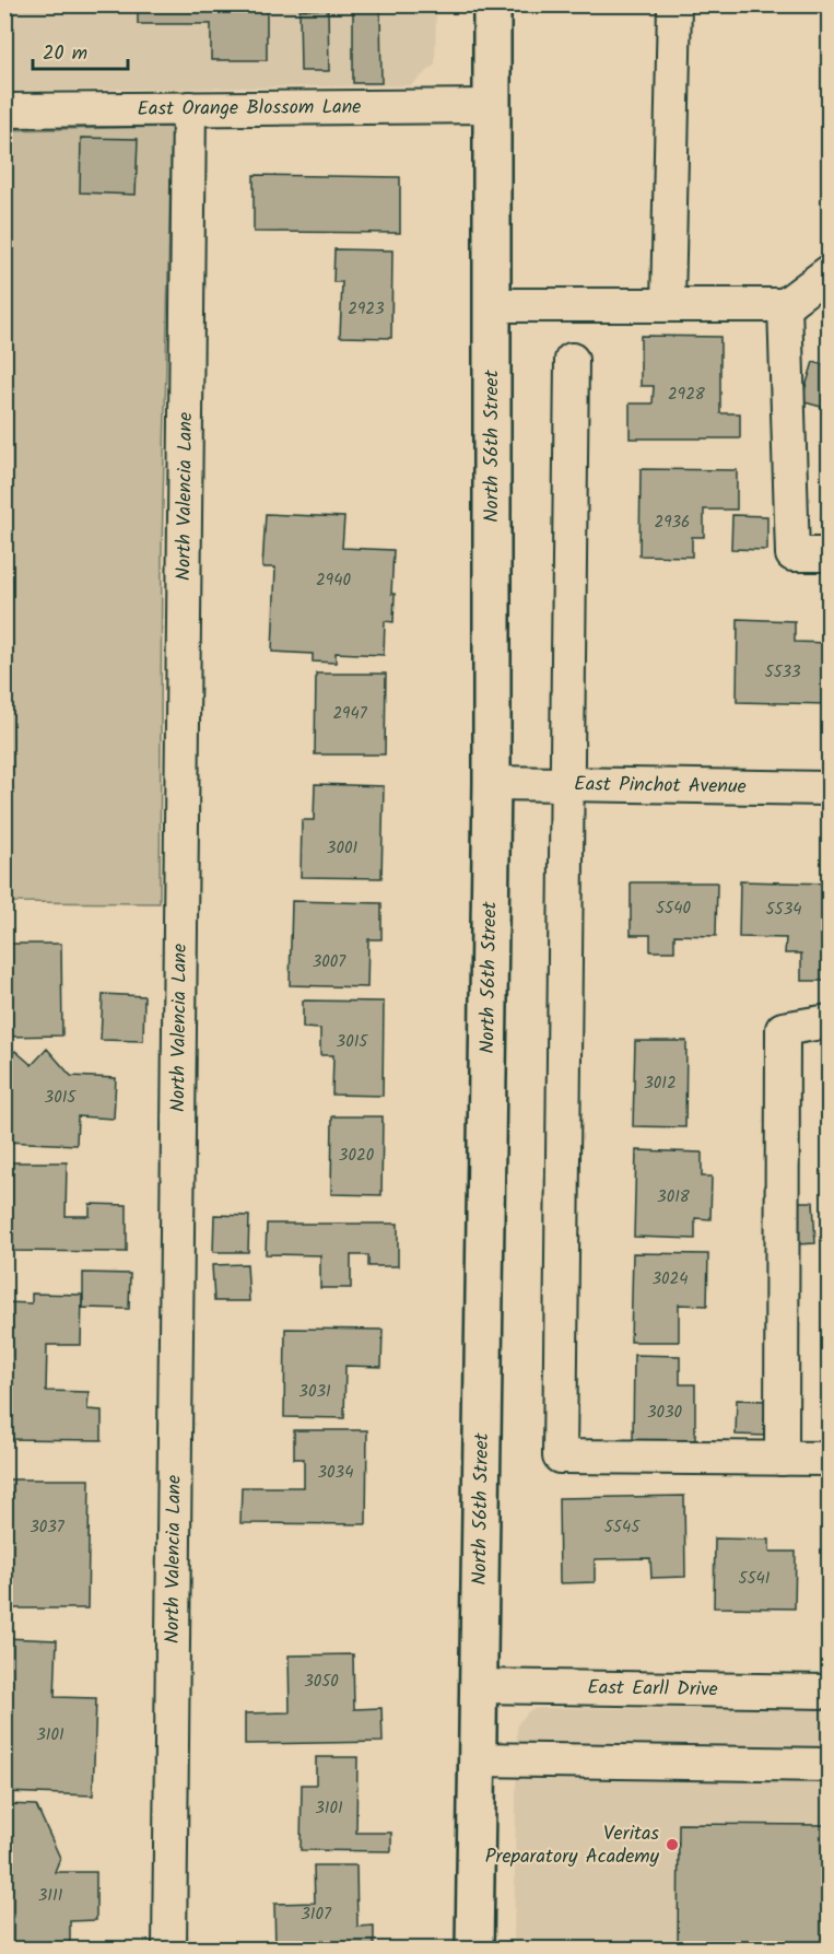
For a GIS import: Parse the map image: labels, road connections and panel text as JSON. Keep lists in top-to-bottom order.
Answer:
{
  "streets": {
    "main road": ["North 56th Street"],
    "street": [
      "East Orange Blossom Lane",
      "North Valencia Lane",
      "East Pinchot Avenue",
      "East Earll Drive"
    ]
  },
  "crossings": [
    ["East Orange Blossom Lane", "North 56th Street"],
    ["East Orange Blossom Lane", "North Valencia Lane"],
    ["North 56th Street", "East Pinchot Avenue"],
    ["North 56th Street", "East Earll Drive"]
  ],
  "places": ["Veritas Preparatory Academy"],
  "house_numbers": [
    "2923",
    "2928",
    "2936",
    "2940",
    "5533",
    "2947",
    "3001",
    "5540",
    "5534",
    "3007",
    "3015",
    "3012",
    "3015",
    "3020",
    "3018",
    "3024",
    "3031",
    "3030",
    "3034",
    "3037",
    "5545",
    "5541",
    "3050",
    "3101",
    "3101",
    "3111",
    "3107"
  ],
  "scale_bar": "20 m"
}
